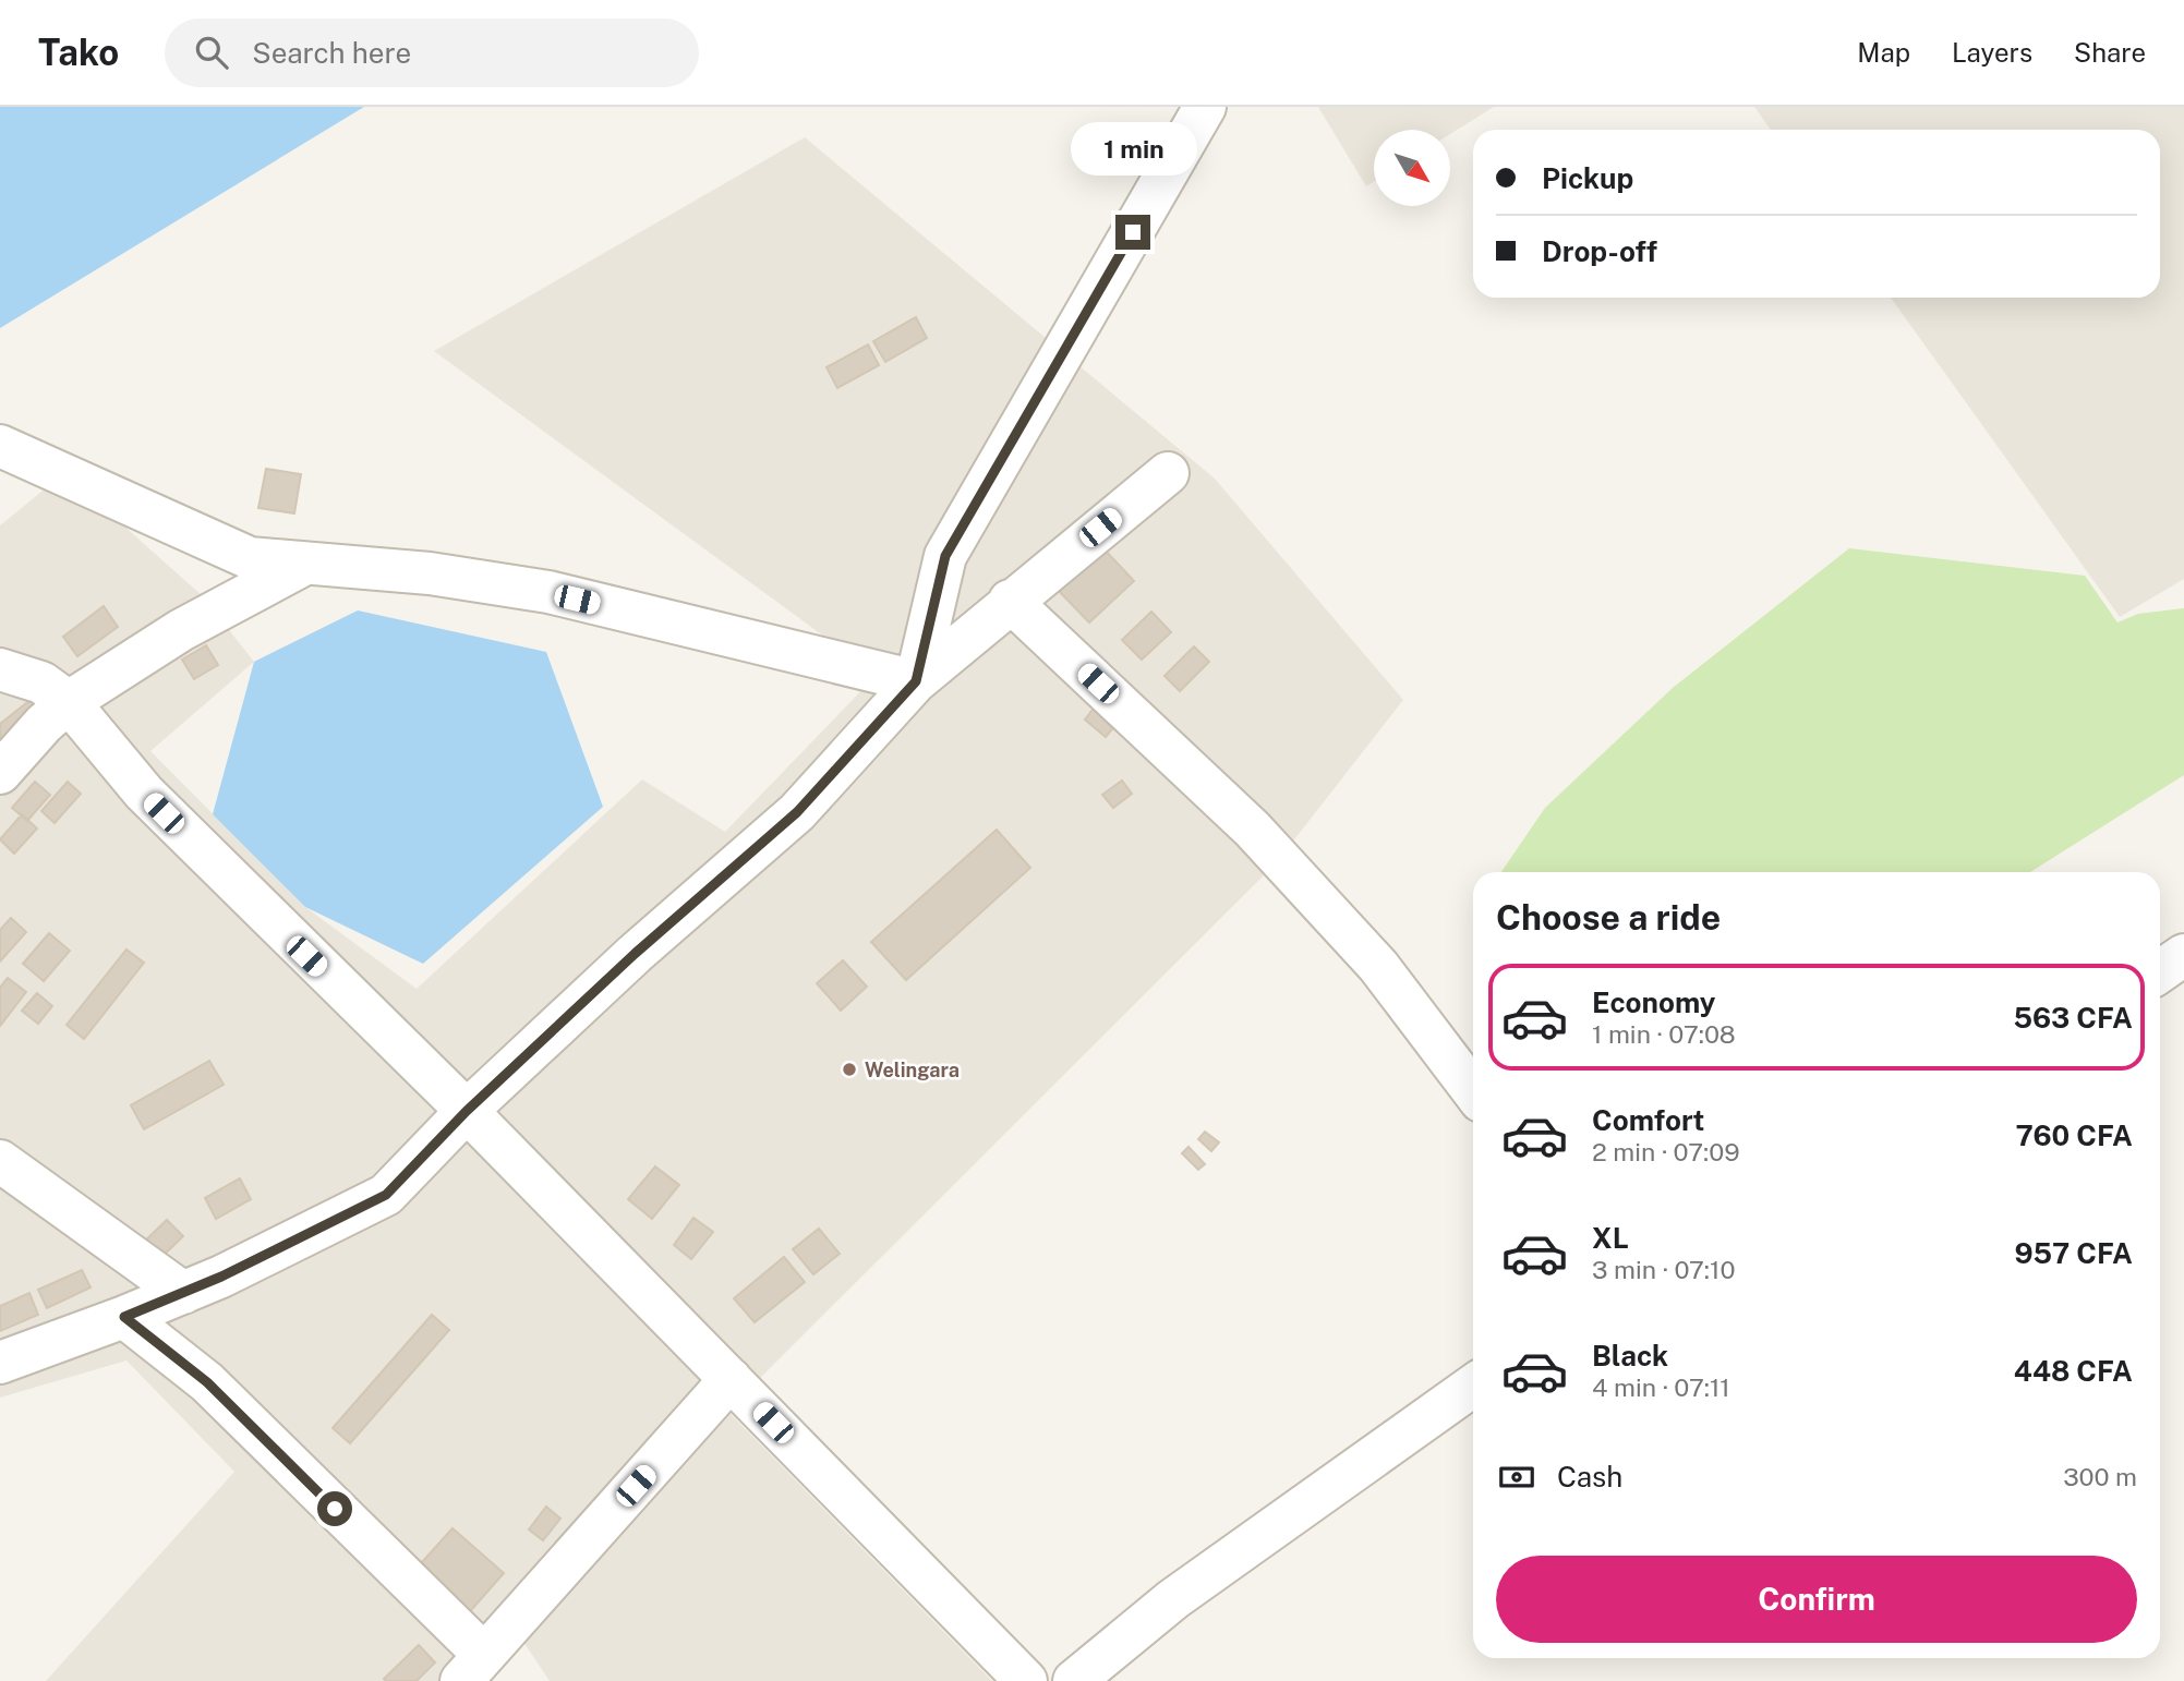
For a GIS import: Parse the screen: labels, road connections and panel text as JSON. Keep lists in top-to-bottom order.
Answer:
{
  "places": ["Welingara"],
  "north": "bottom right",
  "page": {
    "header": "Tako",
    "search": "Search here",
    "nav": ["Map", "Layers", "Share"],
    "bubble": "1 min",
    "banner": ["Pickup", "Drop-off"],
    "heading": "Choose a ride",
    "list": [
      {
        "name": "Economy",
        "note": "1 min · 07:08",
        "value": "563 CFA"
      },
      {
        "name": "Comfort",
        "note": "2 min · 07:09",
        "value": "760 CFA"
      },
      {
        "name": "XL",
        "note": "3 min · 07:10",
        "value": "957 CFA"
      },
      {
        "name": "Black",
        "note": "4 min · 07:11",
        "value": "448 CFA"
      }
    ],
    "pay": ["Cash", "300 m"],
    "buttons": "Confirm"
  }
}
